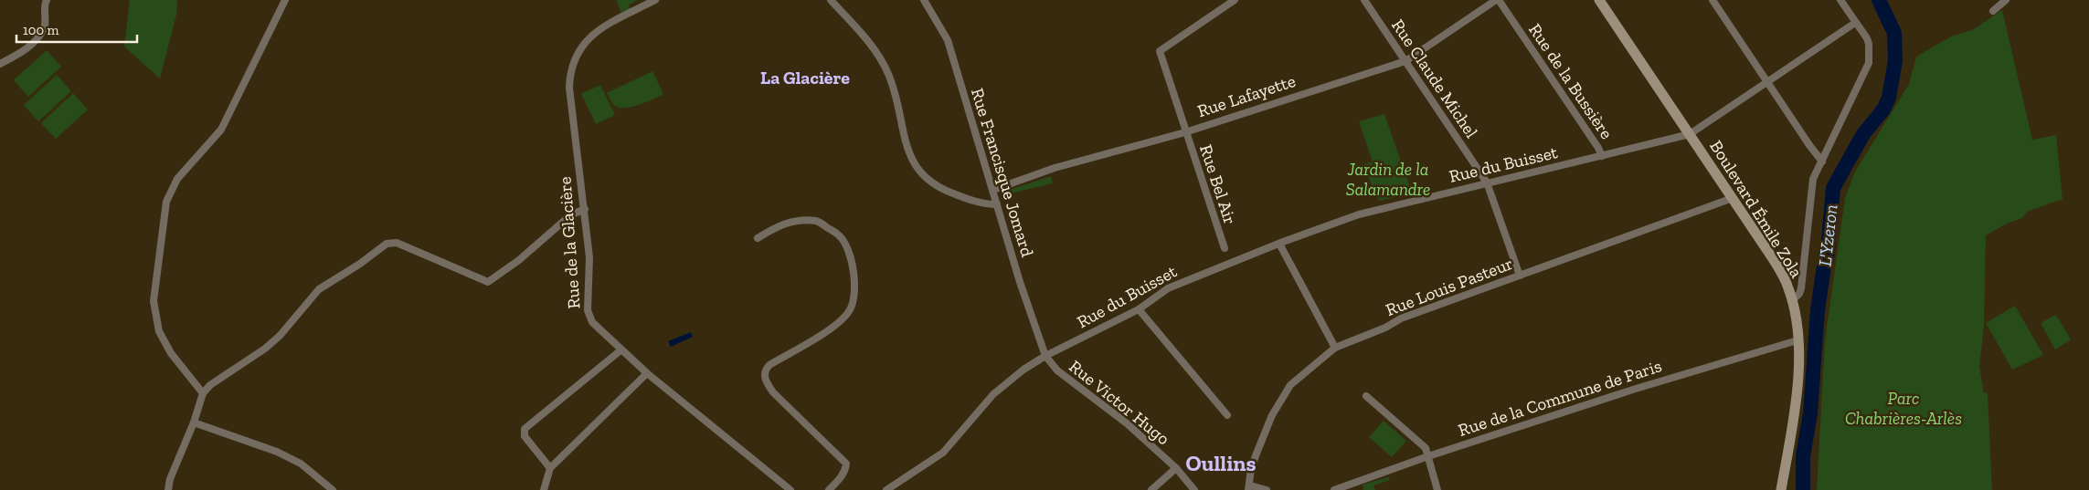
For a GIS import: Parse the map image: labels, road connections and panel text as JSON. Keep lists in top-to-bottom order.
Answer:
{
  "streets": {
    "main road": ["Boulevard Émile Zola"],
    "street": [
      "Rue Claude Michel",
      "Rue de la Bussière",
      "Rue Lafayette",
      "Rue du Buisset",
      "Rue Francisque Jomard",
      "Rue Bel Air",
      "Rue de la Glacière",
      "Rue Louis Pasteur",
      "Rue de la Commune de Paris",
      "Rue Victor Hugo"
    ]
  },
  "crossings": [
    ["Rue Claude Michel", "Rue Lafayette"],
    ["Rue Claude Michel", "Rue du Buisset"],
    ["Rue Claude Michel", "Rue Louis Pasteur"],
    ["Rue de la Bussière", "Rue Lafayette"],
    ["Rue de la Bussière", "Rue du Buisset"],
    ["Rue Lafayette", "Rue Francisque Jomard"],
    ["Rue Lafayette", "Rue Bel Air"],
    ["Rue du Buisset", "Rue Francisque Jomard"],
    ["Rue du Buisset", "Boulevard Émile Zola"],
    ["Rue du Buisset", "Rue Victor Hugo"],
    ["Rue Francisque Jomard", "Rue Victor Hugo"],
    ["Boulevard Émile Zola", "Rue Louis Pasteur"],
    ["Boulevard Émile Zola", "Rue de la Commune de Paris"]
  ],
  "districts": ["La Glacière", "Oullins"],
  "water": ["L'Yzeron"],
  "parks": ["Jardin de la Salamandre", "Parc Chabrières-Arlès"],
  "scale_bar": "100 m"
}
